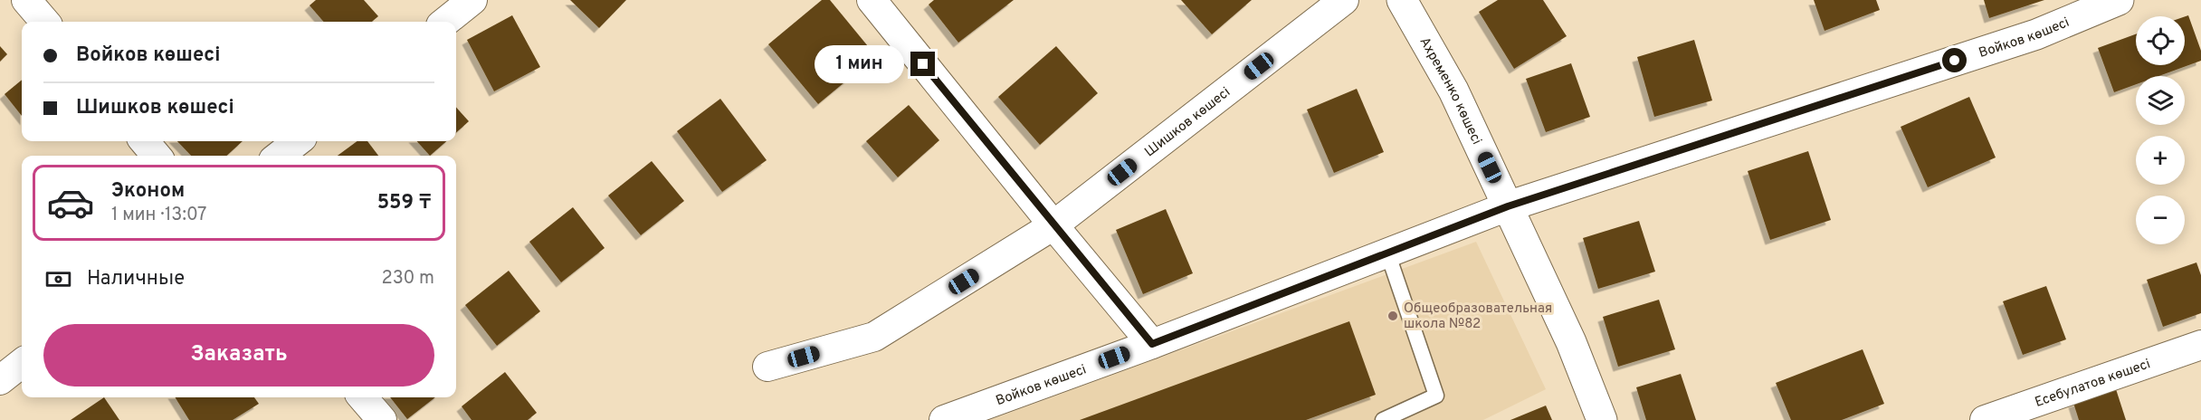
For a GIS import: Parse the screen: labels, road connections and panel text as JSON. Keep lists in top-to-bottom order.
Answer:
{
  "streets": {
    "street": [
      "Войков көшесі",
      "Ахременко көшесі",
      "Шишков көшесі",
      "Есебулатов көшесі"
    ]
  },
  "crossings": [
    ["Войков көшесі", "Ахременко көшесі"]
  ],
  "places": ["Общеобразовательная школа №82"],
  "page": {
    "map_buttons": ["+", "−"],
    "banner": ["Войков көшесі", "Шишков көшесі"],
    "bubble": "1 мин",
    "list": [
      {
        "name": "Эконом",
        "note": "1 мин · 13:07",
        "value": "559 ₸"
      }
    ],
    "pay": ["Наличные", "230 m"],
    "buttons": "Заказать"
  }
}
